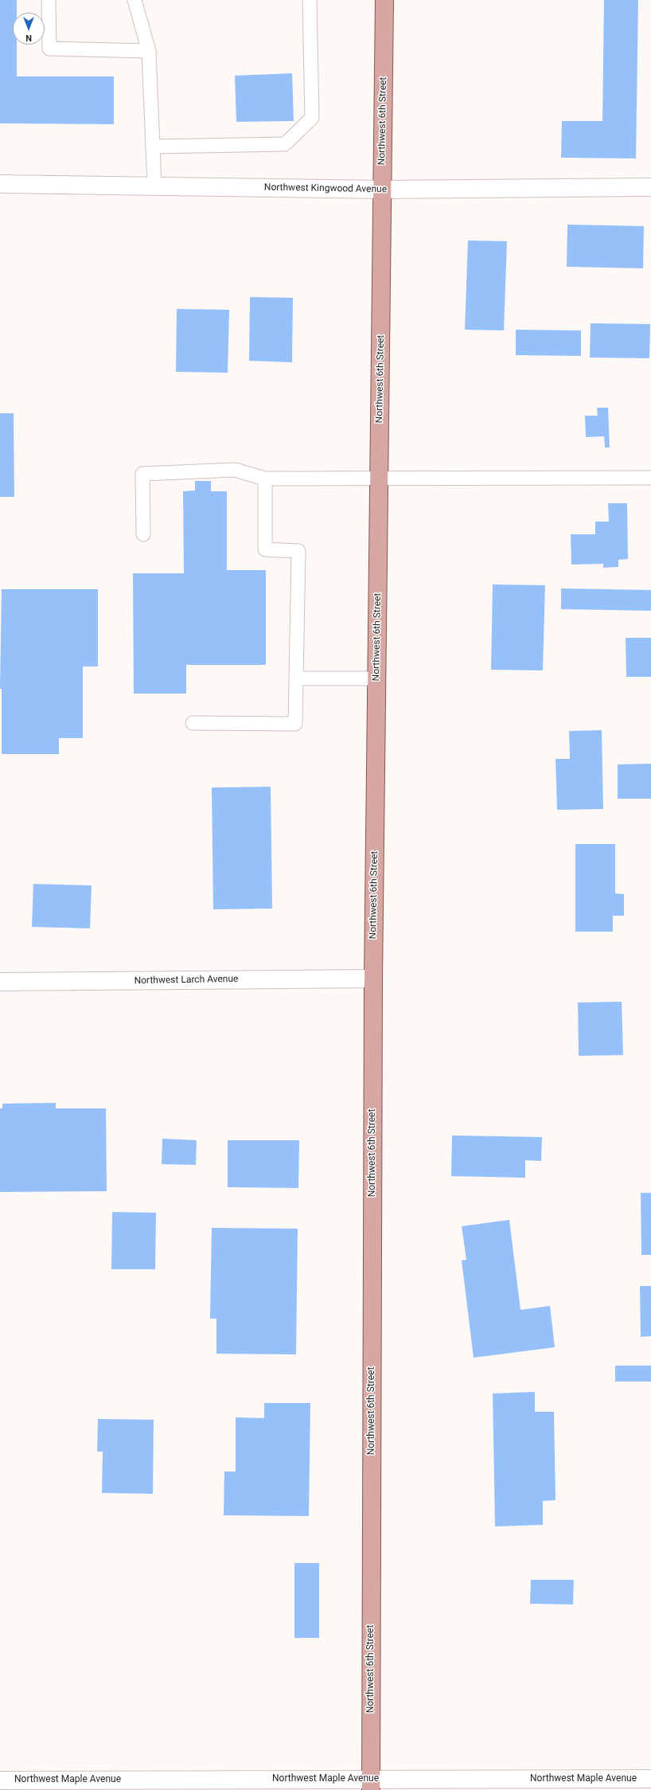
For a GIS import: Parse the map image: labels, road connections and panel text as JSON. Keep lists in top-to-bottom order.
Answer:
{
  "streets": {
    "main road": ["Northwest 6th Street"],
    "street": ["Northwest Kingwood Avenue", "Northwest Larch Avenue", "Northwest Maple Avenue"]
  },
  "crossings": [
    ["Northwest 6th Street", "Northwest Kingwood Avenue"],
    ["Northwest 6th Street", "Northwest Larch Avenue"],
    ["Northwest 6th Street", "Northwest Maple Avenue"]
  ],
  "north": "bottom"
}
